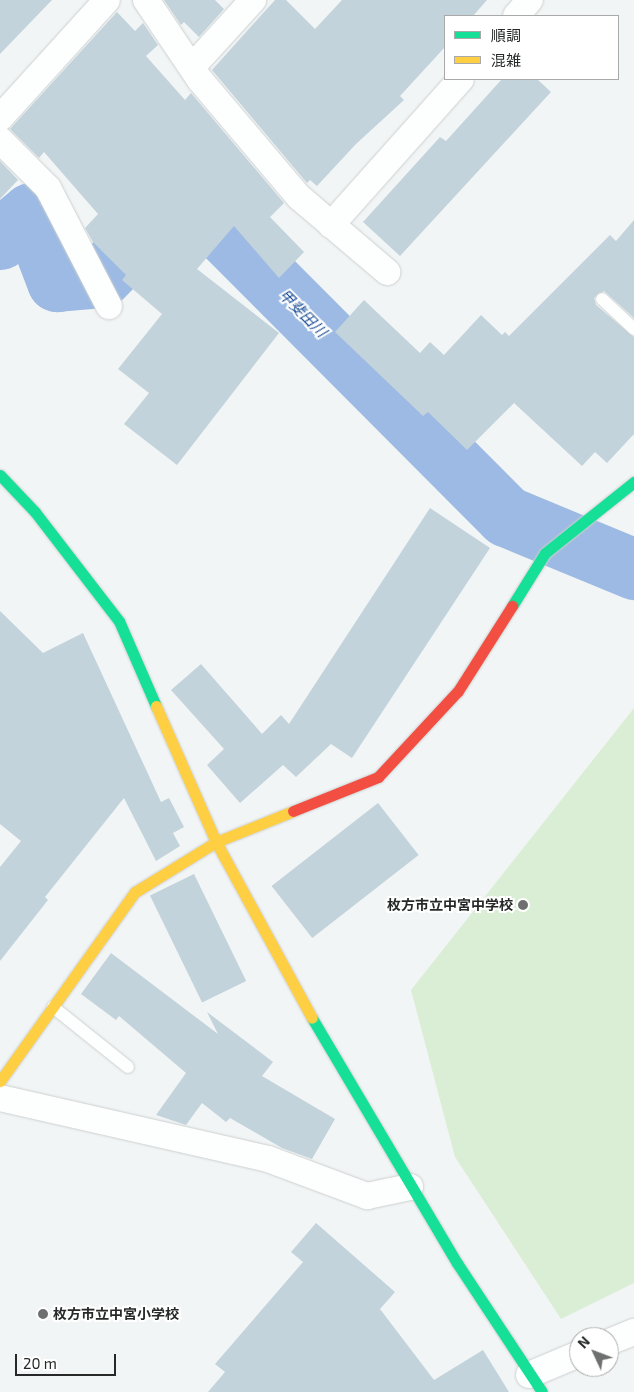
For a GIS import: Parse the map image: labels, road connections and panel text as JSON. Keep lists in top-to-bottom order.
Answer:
{
  "water": ["甲斐田川"],
  "places": ["枚方市立中宮中学校", "枚方市立中宮小学校"],
  "legend": ["順調", "混雑"],
  "scale_bar": "20 m",
  "north": "top left"
}
